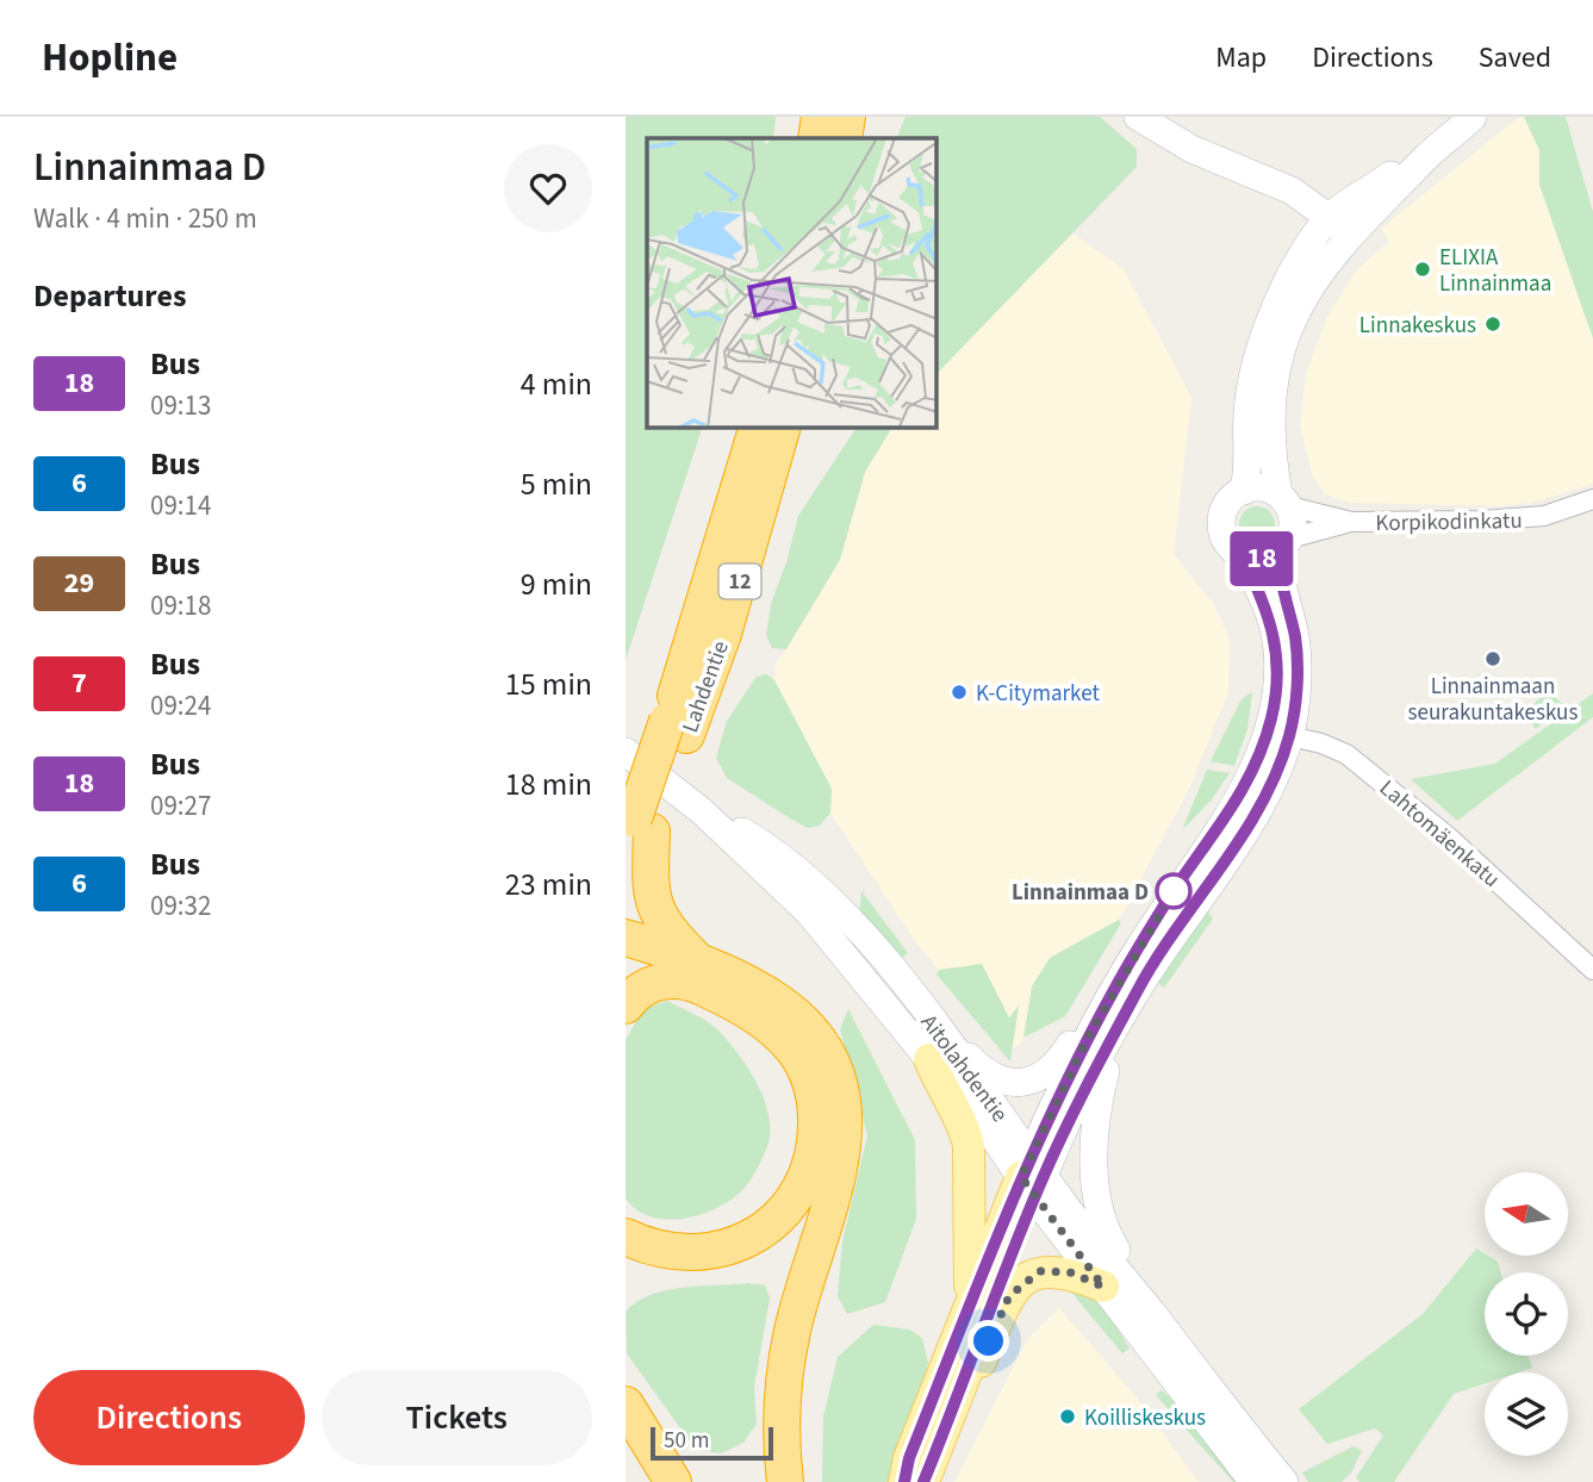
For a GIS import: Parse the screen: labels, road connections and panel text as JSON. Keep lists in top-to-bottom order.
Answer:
{
  "streets": {
    "highway": ["12", "Lahdentie"],
    "main road": ["Aitolahdentie"],
    "street": ["Korpikodinkatu", "Lahtomäenkatu"]
  },
  "places": [
    "ELIXIA Linnainmaa",
    "Linnakeskus",
    "Linnainmaan seurakuntakeskus",
    "K-Citymarket",
    "Linnainmaa D",
    "Koilliskeskus"
  ],
  "lines": ["bus line 18"],
  "scale_bar": "50 m",
  "north": "left",
  "page": {
    "header": "Hopline",
    "nav": ["Map", "Directions", "Saved"],
    "heading": [
      ["Linnainmaa D", "Walk · 4 min · 250 m"],
      "Departures"
    ],
    "on_map": "18",
    "list": [
      {
        "mark": "18",
        "name": "Bus",
        "note": "09:13",
        "value": "4 min"
      },
      {
        "mark": "6",
        "name": "Bus",
        "note": "09:14",
        "value": "5 min"
      },
      {
        "mark": "29",
        "name": "Bus",
        "note": "09:18",
        "value": "9 min"
      },
      {
        "mark": "7",
        "name": "Bus",
        "note": "09:24",
        "value": "15 min"
      },
      {
        "mark": "18",
        "name": "Bus",
        "note": "09:27",
        "value": "18 min"
      },
      {
        "mark": "6",
        "name": "Bus",
        "note": "09:32",
        "value": "23 min"
      }
    ],
    "buttons": ["Directions", "Tickets"],
    "scale": "50 m"
  }
}
